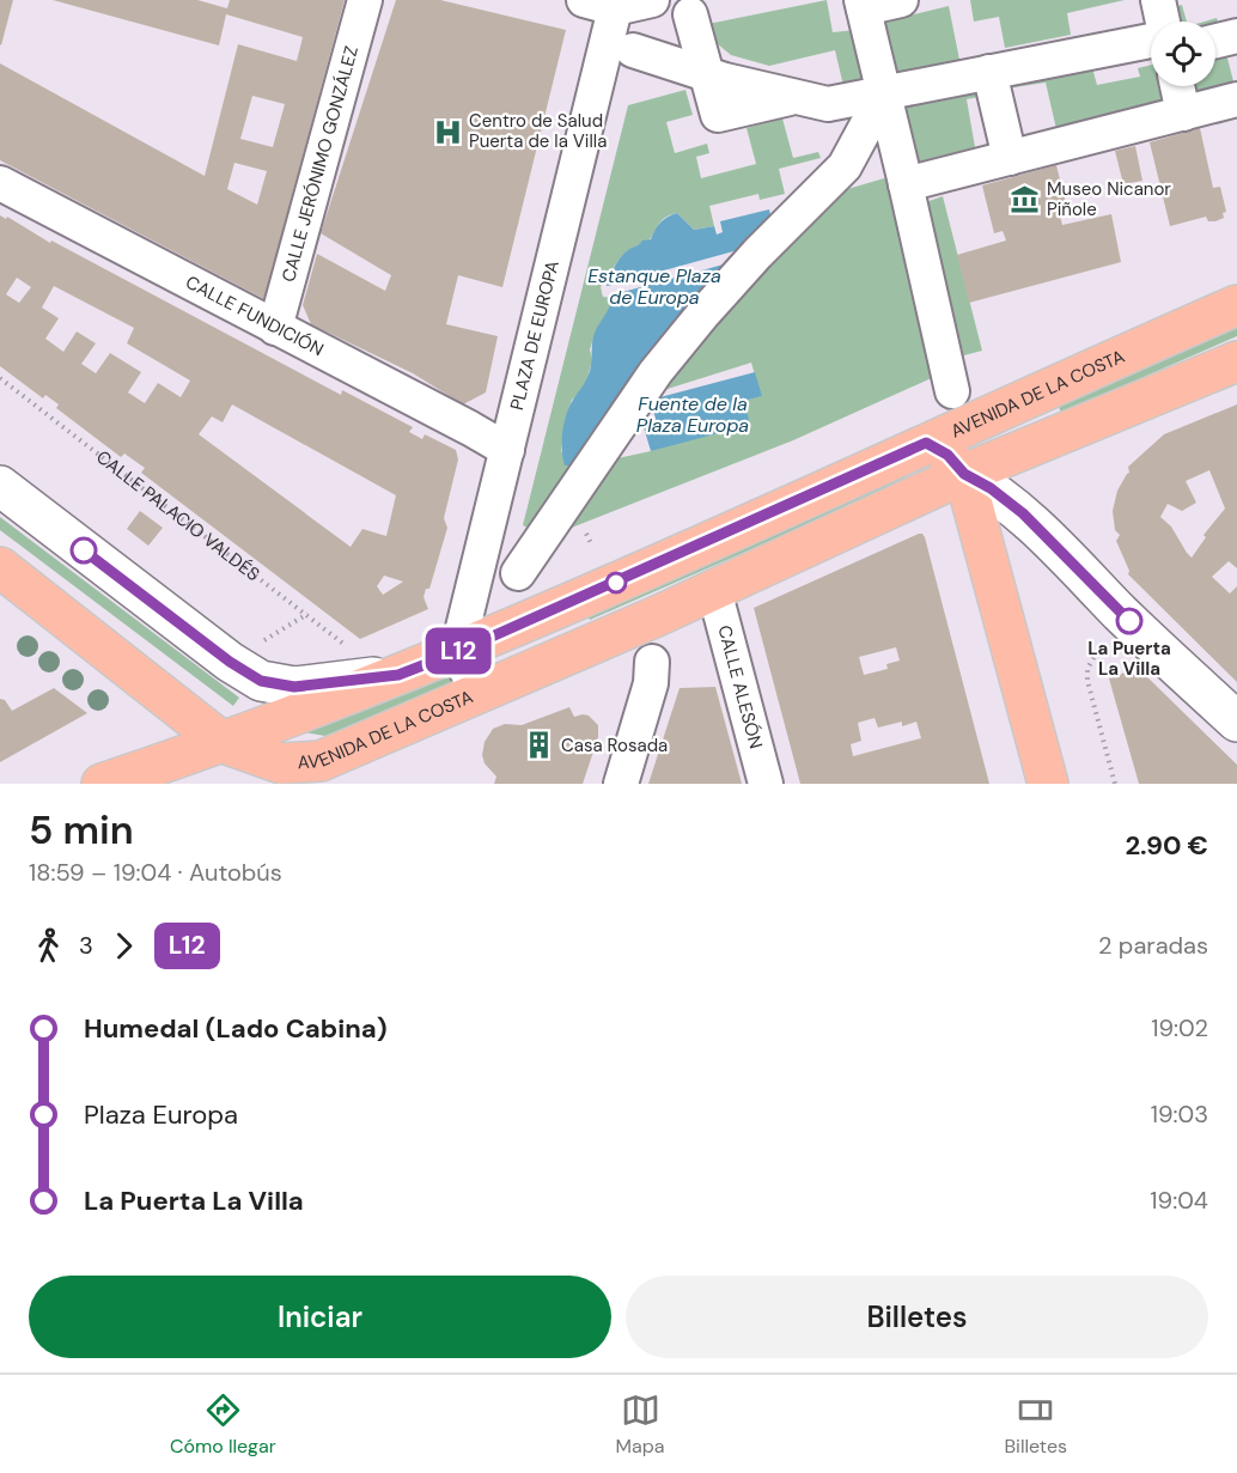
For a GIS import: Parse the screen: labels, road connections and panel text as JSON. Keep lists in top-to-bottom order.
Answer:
{
  "streets": {
    "main road": ["AVENIDA DE LA COSTA"],
    "street": [
      "CALLE JERÓNIMO GONZÁLEZ",
      "CALLE FUNDICIÓN",
      "PLAZA DE EUROPA",
      "CALLE ALESÓN"
    ],
    "path": ["CALLE PALACIO VALDÉS"]
  },
  "crossings": [
    ["CALLE JERÓNIMO GONZÁLEZ", "CALLE FUNDICIÓN"],
    ["CALLE FUNDICIÓN", "PLAZA DE EUROPA"],
    ["PLAZA DE EUROPA", "AVENIDA DE LA COSTA"],
    ["AVENIDA DE LA COSTA", "CALLE ALESÓN"]
  ],
  "water": ["Estanque Plaza de Europa", "Fuente de la Plaza Europa"],
  "places": {
    "hospital": ["Centro de Salud Puerta de la Villa"],
    "museum": ["Museo Nicanor Piñole"],
    "other": ["La Puerta La Villa"],
    "building": ["Casa Rosada"]
  },
  "lines": ["bus line L12"],
  "page": {
    "on_map": "L12",
    "heading": ["5 min", "18:59 – 19:04 · Autobús", "2.90 €"],
    "legs": ["3", "L12", "2 paradas"],
    "list": [
      {
        "name": "Humedal (Lado Cabina)",
        "value": "19:02"
      },
      {
        "name": "Plaza Europa",
        "value": "19:03"
      },
      {
        "name": "La Puerta La Villa",
        "value": "19:04"
      }
    ],
    "buttons": ["Iniciar", "Billetes"],
    "tabs": ["Cómo llegar", "Mapa", "Billetes"]
  }
}
